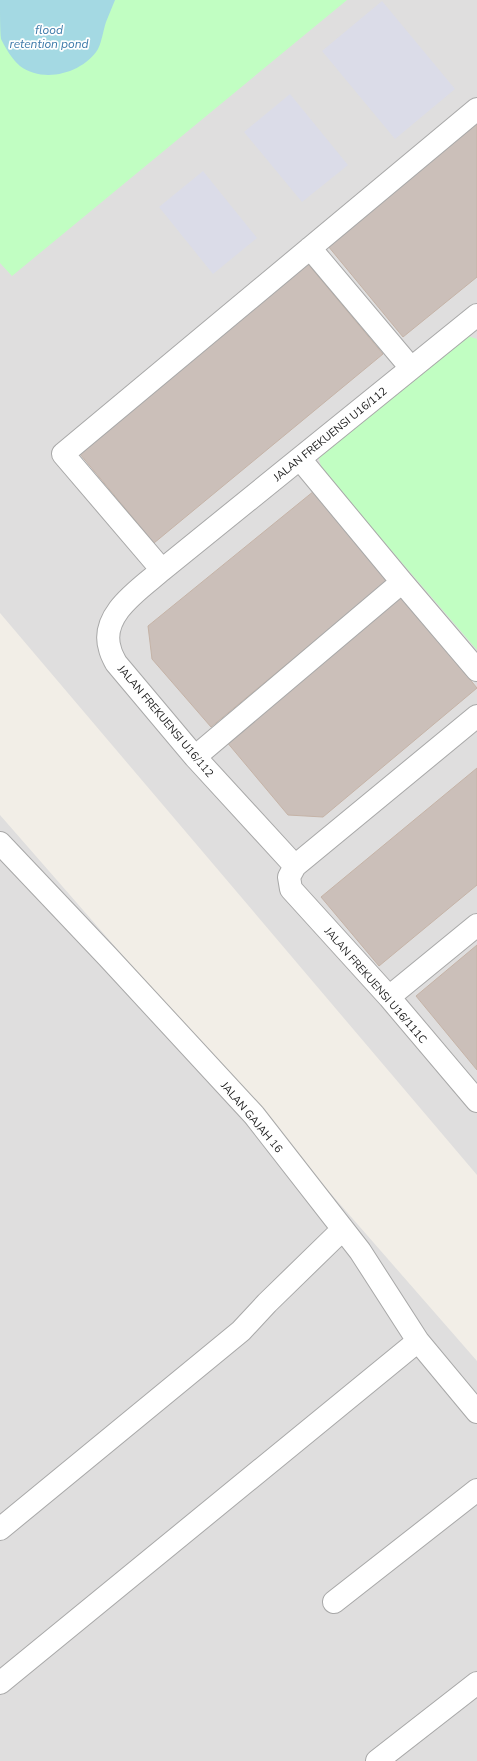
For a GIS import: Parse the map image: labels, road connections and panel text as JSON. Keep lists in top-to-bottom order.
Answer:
{
  "streets": {
    "street": ["JALAN FREKUENSI U16/112", "JALAN FREKUENSI U16/111C", "JALAN GAJAH 16"]
  },
  "crossings": [
    ["JALAN FREKUENSI U16/112", "JALAN FREKUENSI U16/111C"]
  ],
  "water": ["flood retention pond"]
}
